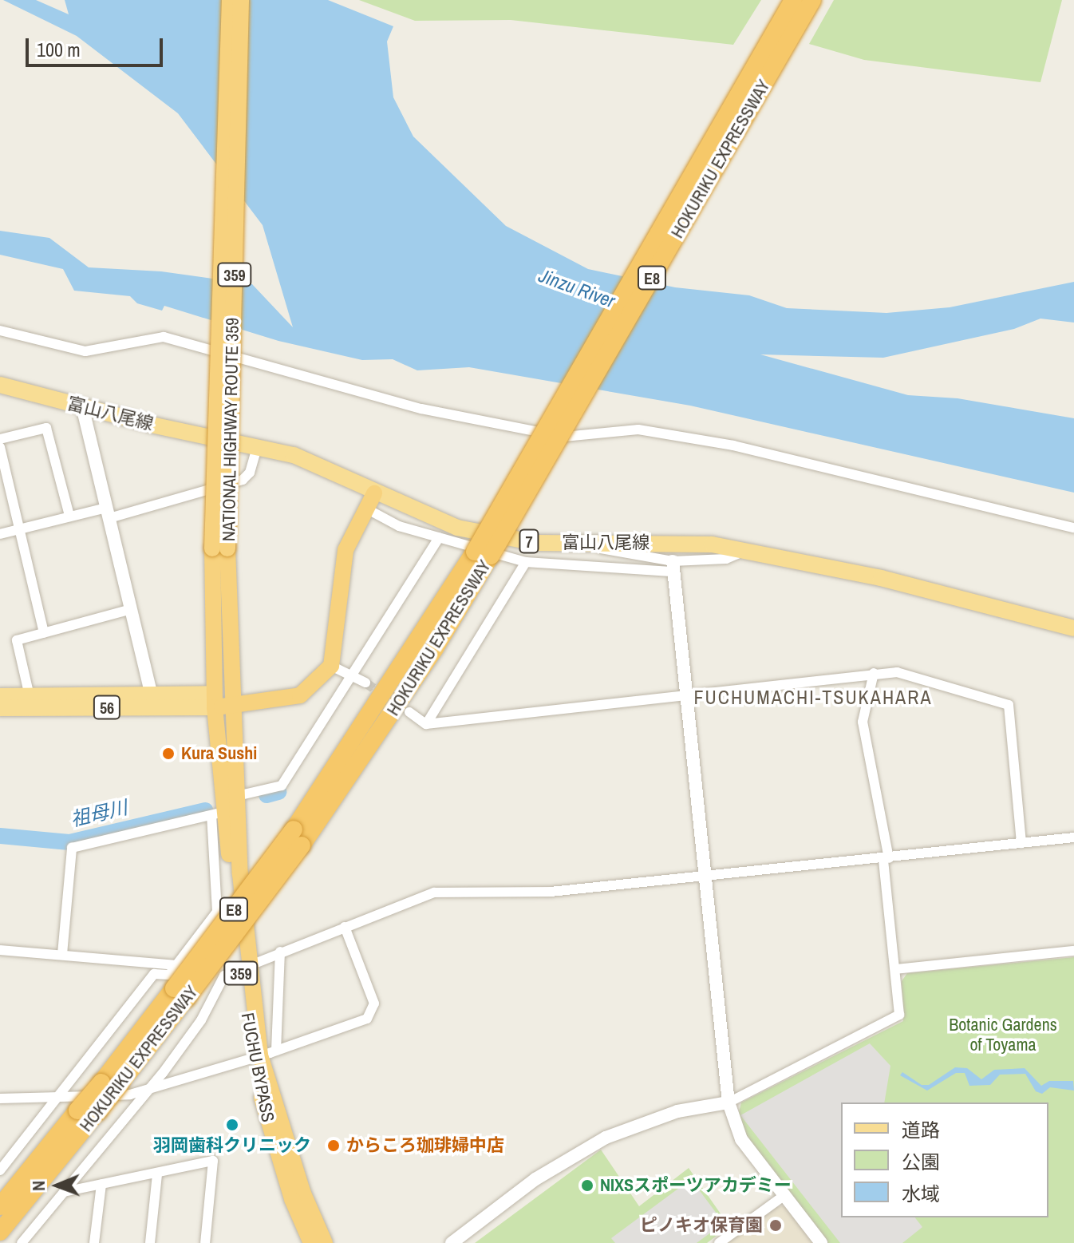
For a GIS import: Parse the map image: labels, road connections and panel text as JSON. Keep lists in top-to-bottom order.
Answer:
{
  "streets": {
    "highway": [
      "HOKURIKU EXPRESSWAY",
      "359",
      "E8",
      "NATIONAL HIGHWAY ROUTE 359",
      "FUCHU BYPASS"
    ],
    "main road": ["富山八尾線", "7", "56"]
  },
  "crossings": [
    ["NATIONAL HIGHWAY ROUTE 359", "56"],
    ["NATIONAL HIGHWAY ROUTE 359", "FUCHU BYPASS"],
    ["56", "FUCHU BYPASS"]
  ],
  "districts": ["FUCHUMACHI-TSUKAHARA"],
  "water": ["Jinzu River", "祖母川"],
  "parks": ["Botanic Gardens of Toyama"],
  "places": [
    "Kura Sushi",
    "羽岡歯科クリニック",
    "からころ珈琲婦中店",
    "NIXSスポーツアカデミー",
    "ピノキオ保育園"
  ],
  "legend": ["道路", "公園", "水域"],
  "scale_bar": "100 m",
  "north": "left"
}
